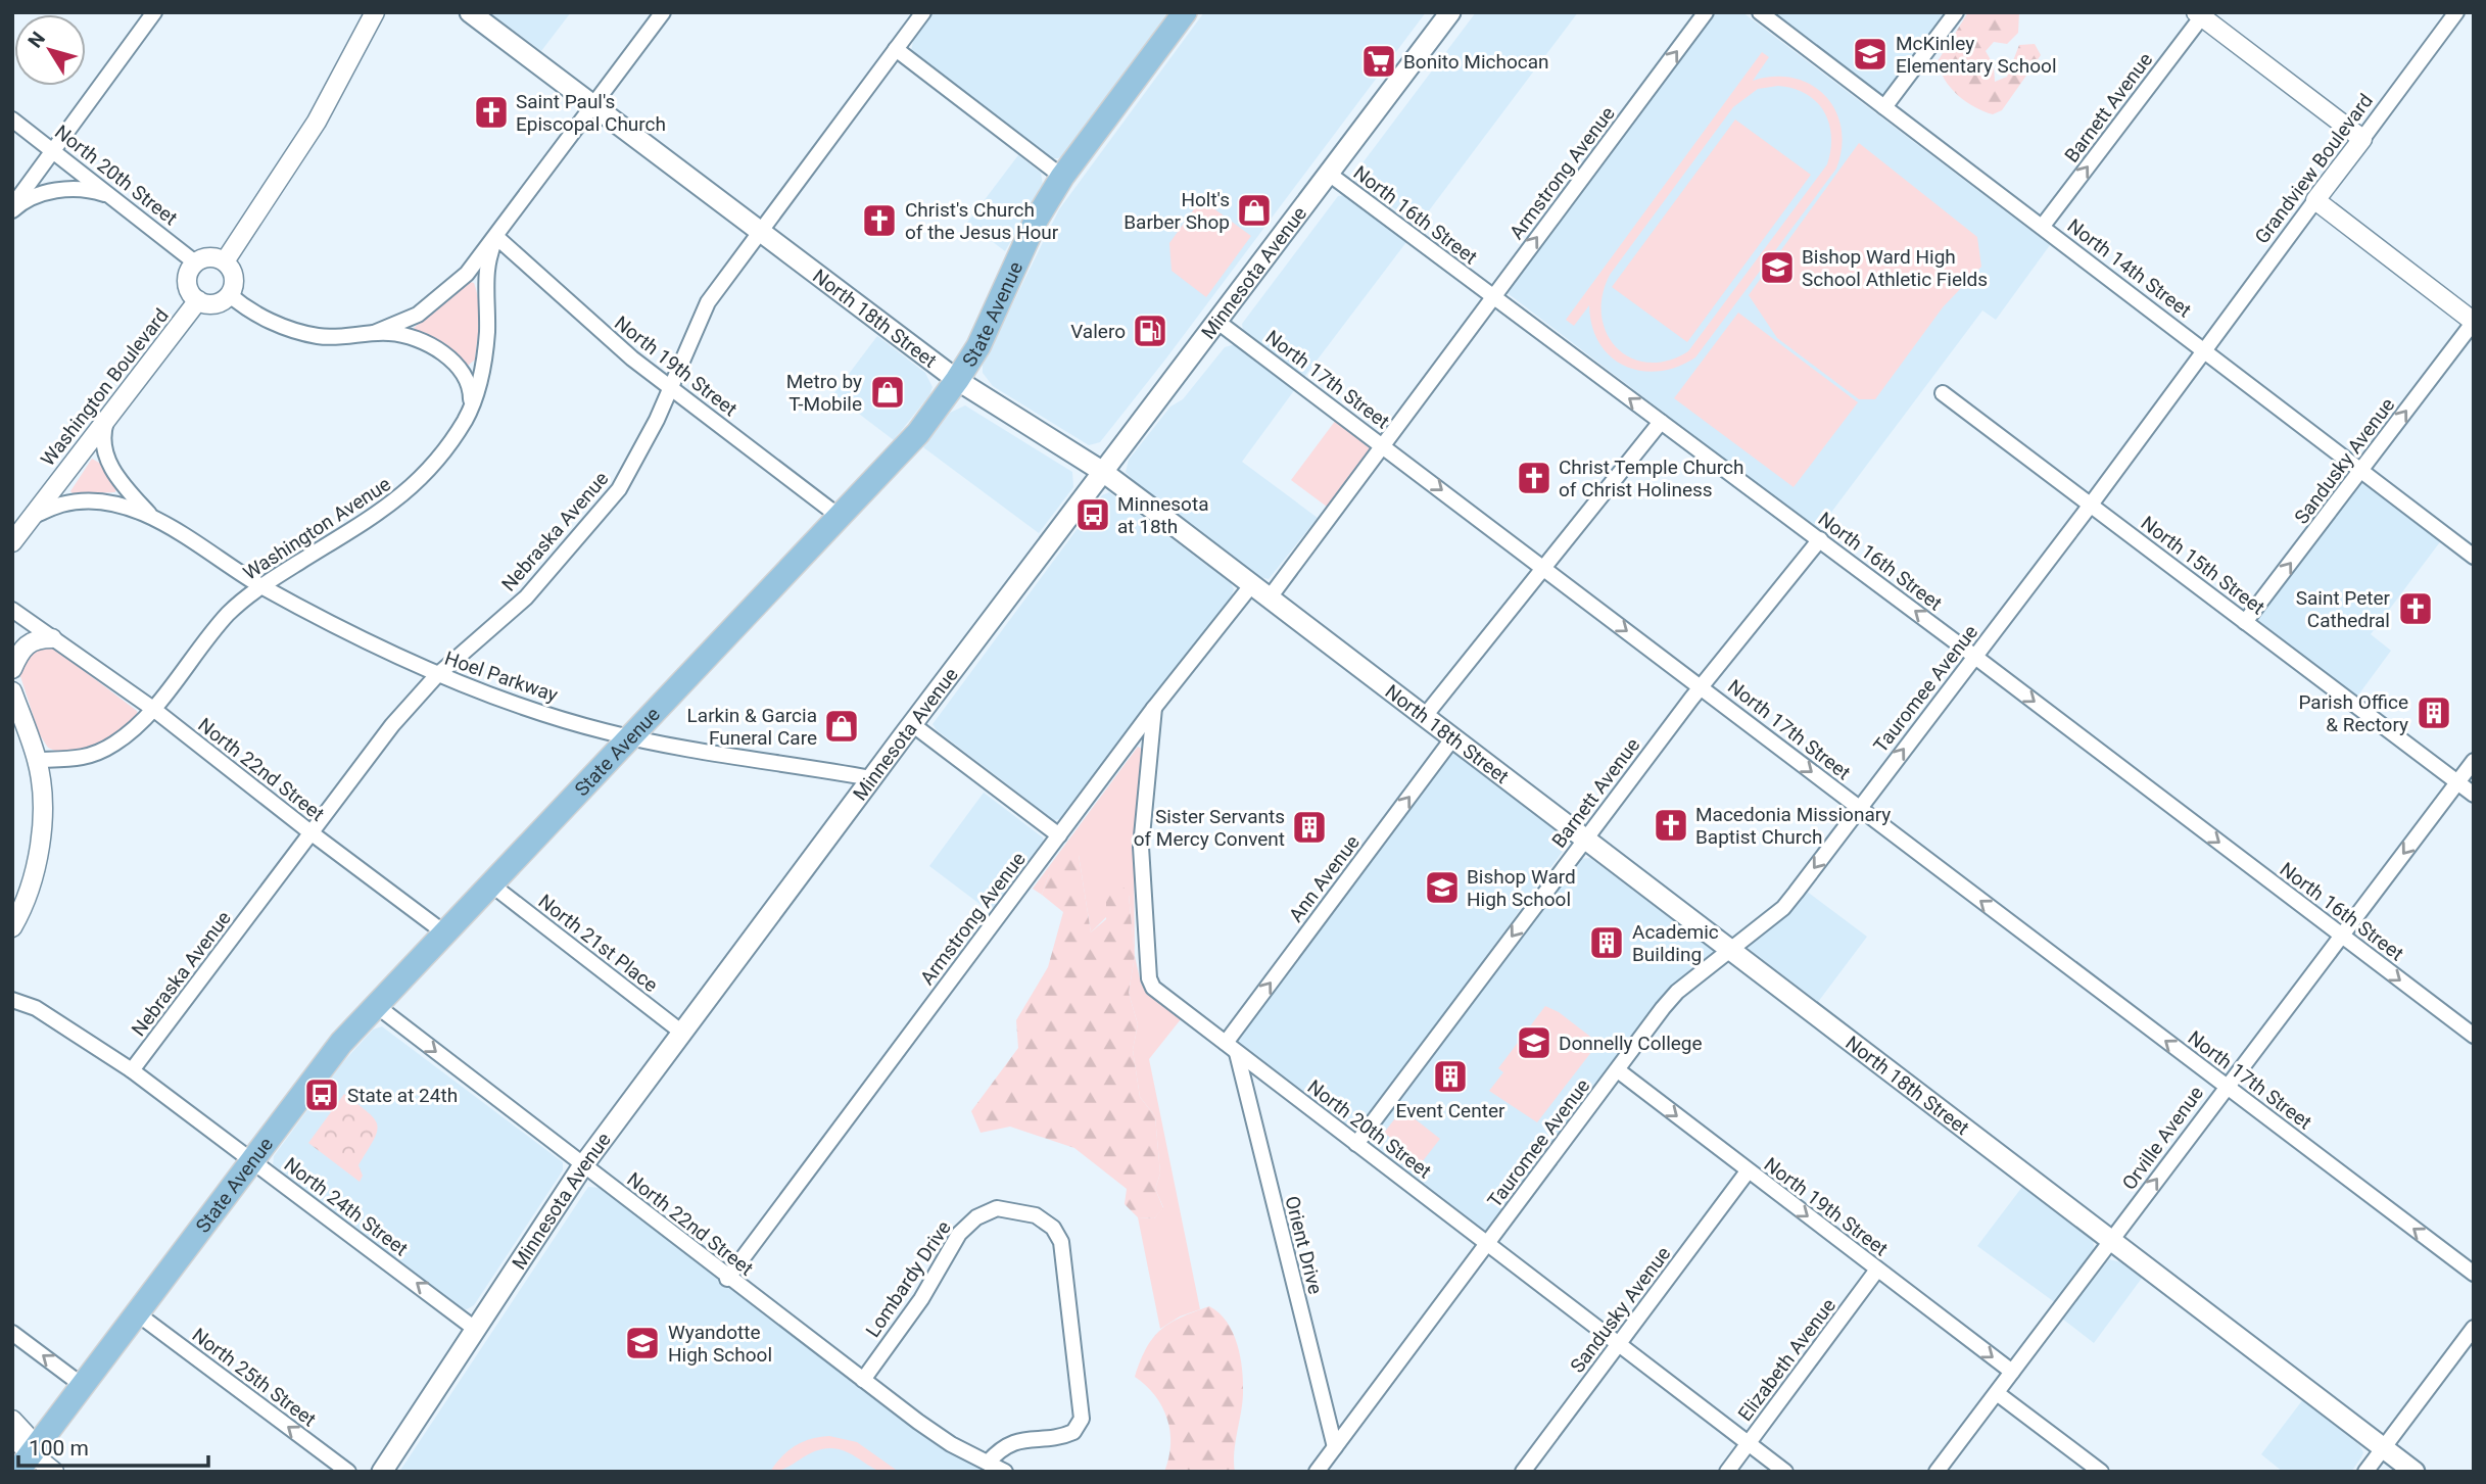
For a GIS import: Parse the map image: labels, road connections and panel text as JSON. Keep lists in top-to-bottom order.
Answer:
{
  "streets": {
    "main road": ["Minnesota Avenue", "State Avenue", "North 18th Street"],
    "street": [
      "Barnett Avenue",
      "Grandview Boulevard",
      "Armstrong Avenue",
      "North 20th Street",
      "North 16th Street",
      "North 14th Street",
      "North 19th Street",
      "North 17th Street",
      "Washington Boulevard",
      "Sandusky Avenue",
      "Washington Avenue",
      "Nebraska Avenue",
      "North 15th Street",
      "Hoel Parkway",
      "Tauromee Avenue",
      "North 22nd Street",
      "Ann Avenue",
      "North 21st Place",
      "Orville Avenue",
      "North 24th Street",
      "Orient Drive",
      "Lombardy Drive",
      "Elizabeth Avenue",
      "North 25th Street"
    ]
  },
  "crossings": [
    ["Barnett Avenue", "North 20th Street"],
    ["Barnett Avenue", "North 16th Street"],
    ["Barnett Avenue", "North 14th Street"],
    ["Barnett Avenue", "North 18th Street"],
    ["Barnett Avenue", "North 17th Street"],
    ["Grandview Boulevard", "North 14th Street"],
    ["Grandview Boulevard", "Tauromee Avenue"],
    ["Armstrong Avenue", "North 20th Street"],
    ["Armstrong Avenue", "North 16th Street"],
    ["Armstrong Avenue", "North 18th Street"],
    ["Armstrong Avenue", "North 17th Street"],
    ["Armstrong Avenue", "North 22nd Street"],
    ["North 20th Street", "Washington Boulevard"],
    ["North 20th Street", "Sandusky Avenue"],
    ["North 20th Street", "Tauromee Avenue"],
    ["North 20th Street", "Ann Avenue"],
    ["North 20th Street", "Orient Drive"],
    ["North 20th Street", "Elizabeth Avenue"],
    ["North 16th Street", "Minnesota Avenue"],
    ["North 16th Street", "Tauromee Avenue"],
    ["North 16th Street", "Orville Avenue"],
    ["North 14th Street", "Sandusky Avenue"],
    ["North 14th Street", "Tauromee Avenue"],
    ["Minnesota Avenue", "North 18th Street"],
    ["Minnesota Avenue", "North 17th Street"],
    ["Minnesota Avenue", "Hoel Parkway"],
    ["Minnesota Avenue", "North 22nd Street"],
    ["Minnesota Avenue", "North 21st Place"],
    ["Minnesota Avenue", "North 24th Street"],
    ["State Avenue", "North 18th Street"],
    ["State Avenue", "North 19th Street"],
    ["State Avenue", "Hoel Parkway"],
    ["State Avenue", "North 22nd Street"],
    ["State Avenue", "North 21st Place"],
    ["State Avenue", "North 24th Street"],
    ["State Avenue", "North 25th Street"],
    ["North 18th Street", "Washington Avenue"],
    ["North 18th Street", "Nebraska Avenue"],
    ["North 18th Street", "Tauromee Avenue"],
    ["North 18th Street", "Ann Avenue"],
    ["North 18th Street", "Orville Avenue"],
    ["North 19th Street", "Sandusky Avenue"],
    ["North 19th Street", "Washington Avenue"],
    ["North 19th Street", "Nebraska Avenue"],
    ["North 19th Street", "Tauromee Avenue"],
    ["North 19th Street", "Orville Avenue"],
    ["North 19th Street", "Elizabeth Avenue"],
    ["North 17th Street", "Tauromee Avenue"],
    ["North 17th Street", "Orville Avenue"],
    ["Washington Boulevard", "Hoel Parkway"],
    ["Sandusky Avenue", "North 15th Street"],
    ["Washington Avenue", "Hoel Parkway"],
    ["Washington Avenue", "North 22nd Street"],
    ["Nebraska Avenue", "Hoel Parkway"],
    ["Nebraska Avenue", "North 22nd Street"],
    ["Nebraska Avenue", "North 24th Street"],
    ["North 15th Street", "Tauromee Avenue"],
    ["North 15th Street", "Orville Avenue"],
    ["Tauromee Avenue", "Orient Drive"],
    ["North 22nd Street", "Lombardy Drive"],
    ["Ann Avenue", "Orient Drive"]
  ],
  "one_way": [
    "North 19th Street",
    "Sandusky Avenue",
    "Ann Avenue",
    "North 24th Street",
    "North 25th Street"
  ],
  "places": {
    "school or university": [
      "McKinley Elementary School",
      "Bishop Ward High School Athletic Fields",
      "Bishop Ward High School",
      "Donnelly College",
      "Wyandotte High School"
    ],
    "supermarket": ["Bonito Michocan"],
    "church": [
      "Saint Paul's Episcopal Church",
      "Christ's Church of the Jesus Hour",
      "Christ Temple Church of Christ Holiness",
      "Saint Peter Cathedral",
      "Macedonia Missionary Baptist Church"
    ],
    "shop": ["Holt's Barber Shop", "Metro by T-Mobile", "Larkin & Garcia Funeral Care"],
    "fuel station": ["Valero"],
    "bus stop": ["Minnesota at 18th", "State at 24th"],
    "building": [
      "Parish Office & Rectory",
      "Sister Servants of Mercy Convent",
      "Academic Building",
      "Event Center"
    ]
  },
  "scale_bar": "100 m",
  "north": "top left"
}
